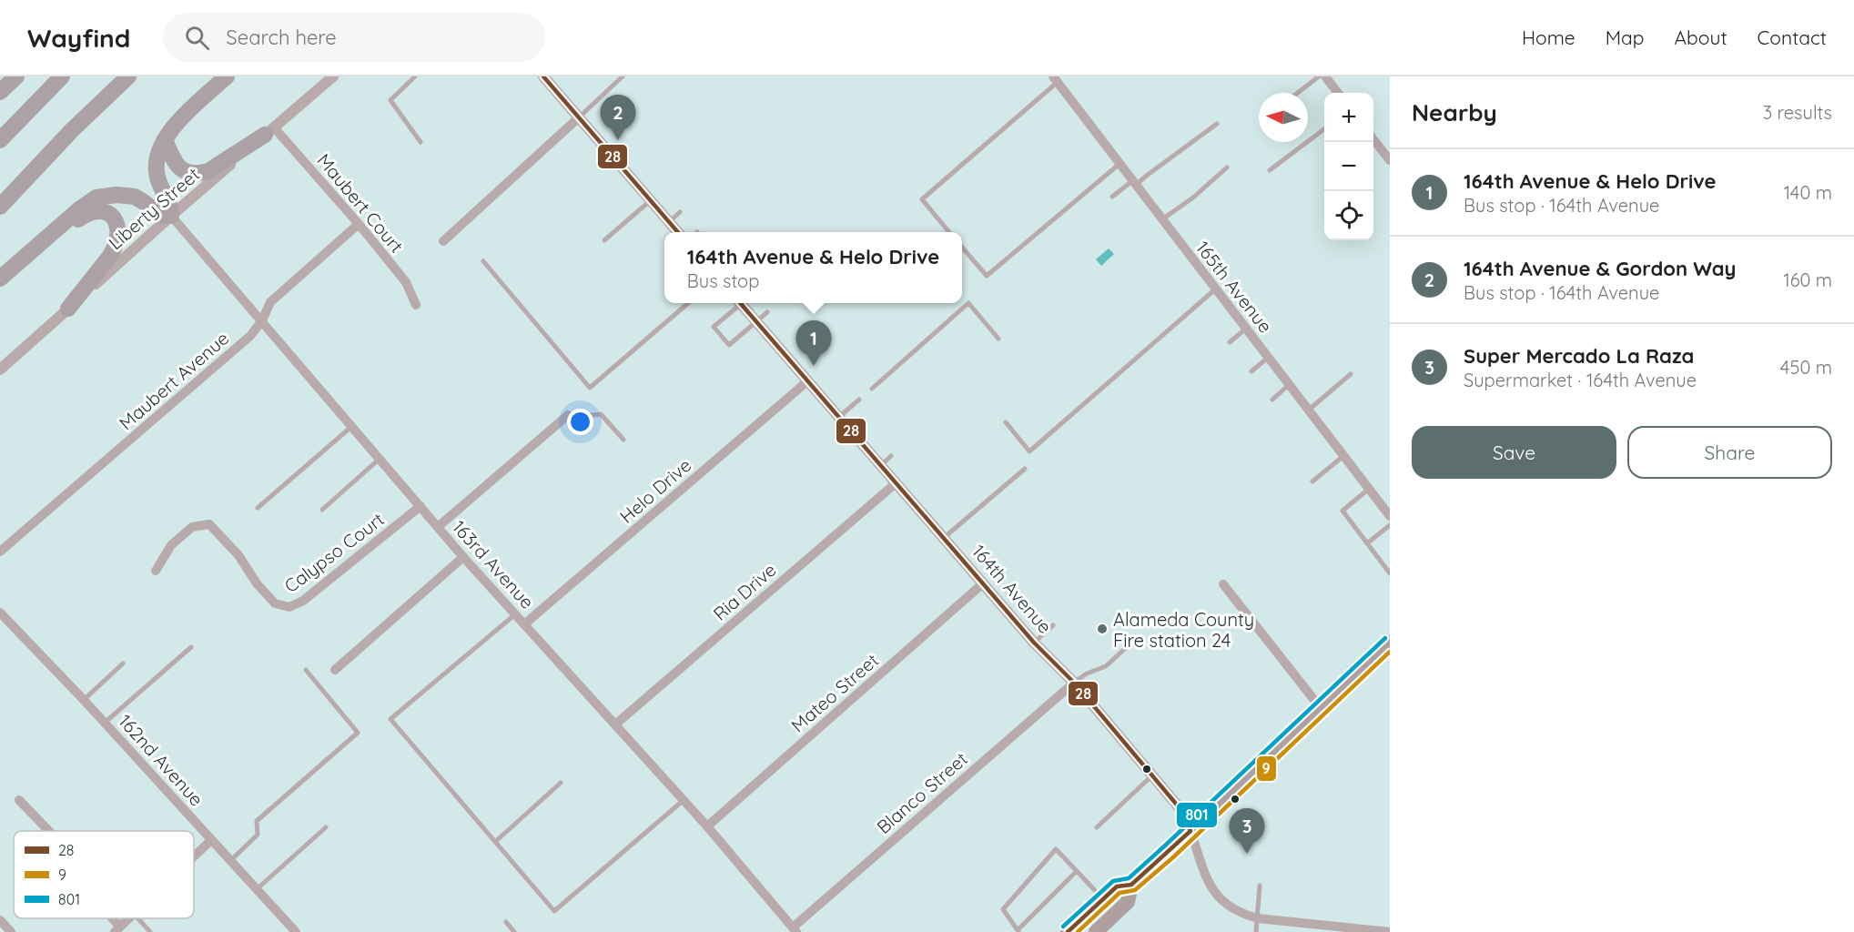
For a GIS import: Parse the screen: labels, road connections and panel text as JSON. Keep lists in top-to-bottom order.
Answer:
{
  "streets": {
    "street": [
      "Maubert Court",
      "Liberty Street",
      "165th Avenue",
      "Maubert Avenue",
      "Helo Drive",
      "Calypso Court",
      "163rd Avenue",
      "164th Avenue",
      "Ria Drive",
      "Mateo Street",
      "162nd Avenue",
      "Blanco Street"
    ]
  },
  "crossings": [
    ["Maubert Court", "Liberty Street"],
    ["Maubert Court", "Maubert Avenue"],
    ["Liberty Street", "163rd Avenue"],
    ["Maubert Avenue", "163rd Avenue"],
    ["Helo Drive", "163rd Avenue"],
    ["Helo Drive", "164th Avenue"],
    ["Calypso Court", "163rd Avenue"],
    ["163rd Avenue", "Ria Drive"],
    ["163rd Avenue", "Mateo Street"],
    ["163rd Avenue", "Blanco Street"],
    ["164th Avenue", "Ria Drive"],
    ["164th Avenue", "Mateo Street"],
    ["164th Avenue", "Blanco Street"]
  ],
  "places": ["Alameda County Fire station 24"],
  "lines": ["transit line 28", "transit line 801", "transit line 9"],
  "legend": ["28", "9", "801"],
  "north": "left",
  "page": {
    "header": "Wayfind",
    "search": "Search here",
    "nav": [
      "Home",
      "Map",
      "About",
      "Contact"
    ],
    "heading": ["Nearby", "3 results"],
    "map_buttons": ["+", "−"],
    "pins": ["2", "1", "3"],
    "list": [
      {
        "mark": "1",
        "name": "164th Avenue & Helo Drive",
        "note": "Bus stop · 164th Avenue",
        "value": "140 m"
      },
      {
        "mark": "2",
        "name": "164th Avenue & Gordon Way",
        "note": "Bus stop · 164th Avenue",
        "value": "160 m"
      },
      {
        "mark": "3",
        "name": "Super Mercado La Raza",
        "note": "Supermarket · 164th Avenue",
        "value": "450 m"
      }
    ],
    "popup": ["164th Avenue & Helo Drive", "Bus stop"],
    "buttons": ["Save", "Share"]
  }
}
